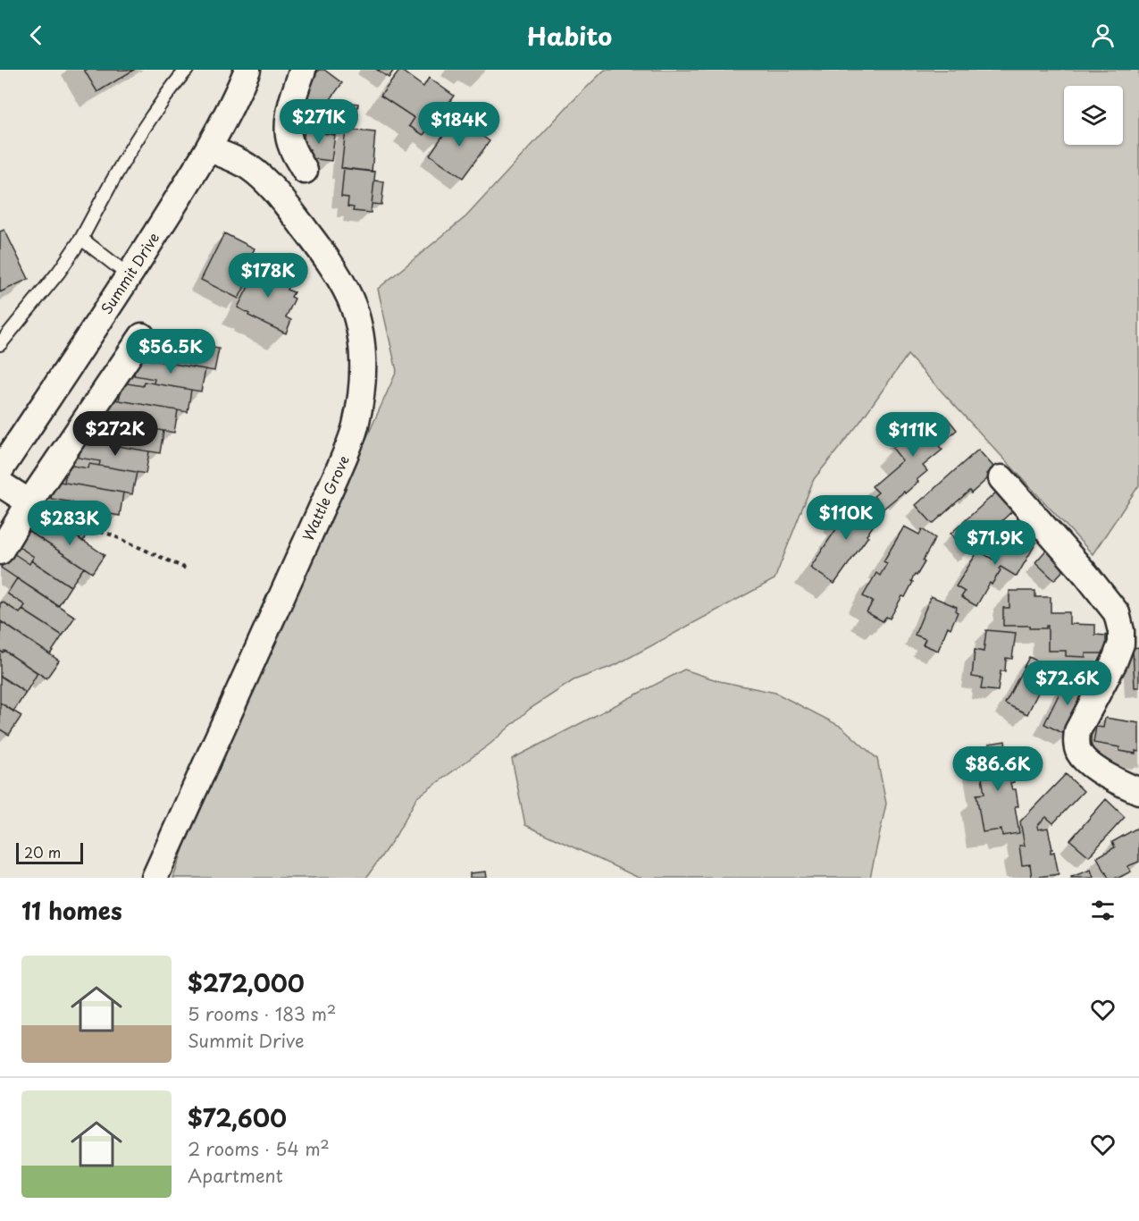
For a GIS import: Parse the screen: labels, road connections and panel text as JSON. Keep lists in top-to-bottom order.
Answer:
{
  "streets": {
    "street": ["Summit Drive", "Wattle Grove"]
  },
  "crossings": [
    ["Summit Drive", "Wattle Grove"]
  ],
  "scale_bar": "20 m",
  "page": {
    "header": "Habito",
    "price": [
      "$271K",
      "$184K",
      "$178K",
      "$56.5K",
      "$272K",
      "$111K",
      "$110K",
      "$283K",
      "$71.9K",
      "$72.6K",
      "$86.6K"
    ],
    "scale": "20 m",
    "heading": "11 homes",
    "list": [
      {
        "name": "$272,000",
        "note": "5 rooms · 183 m² · Summit Drive"
      },
      {
        "name": "$72,600",
        "note": "2 rooms · 54 m² · Apartment"
      }
    ]
  }
}
